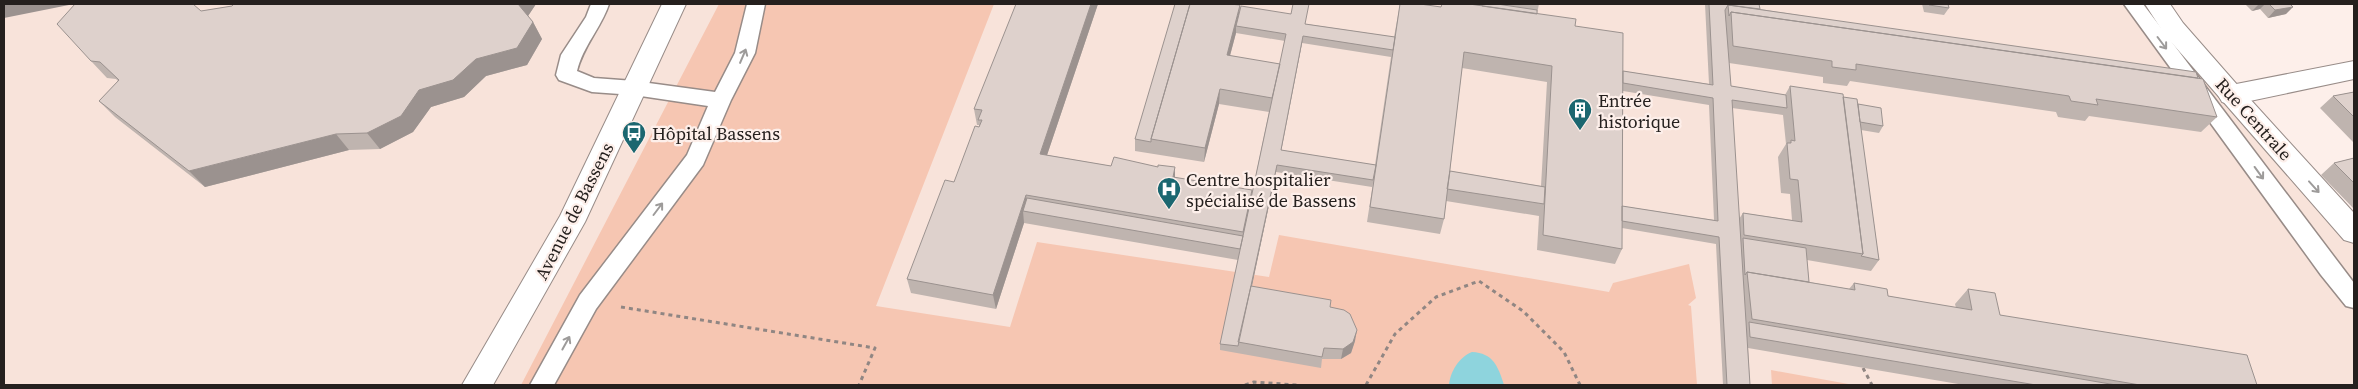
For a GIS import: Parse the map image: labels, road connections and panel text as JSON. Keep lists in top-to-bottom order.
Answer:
{
  "streets": {
    "main road": ["Rue Centrale", "Avenue de Bassens"]
  },
  "one_way": ["Rue Centrale"],
  "places": {
    "building": ["Entrée historique"],
    "bus stop": ["Hôpital Bassens"],
    "hospital": ["Centre hospitalier spécialisé de Bassens"]
  }
}
